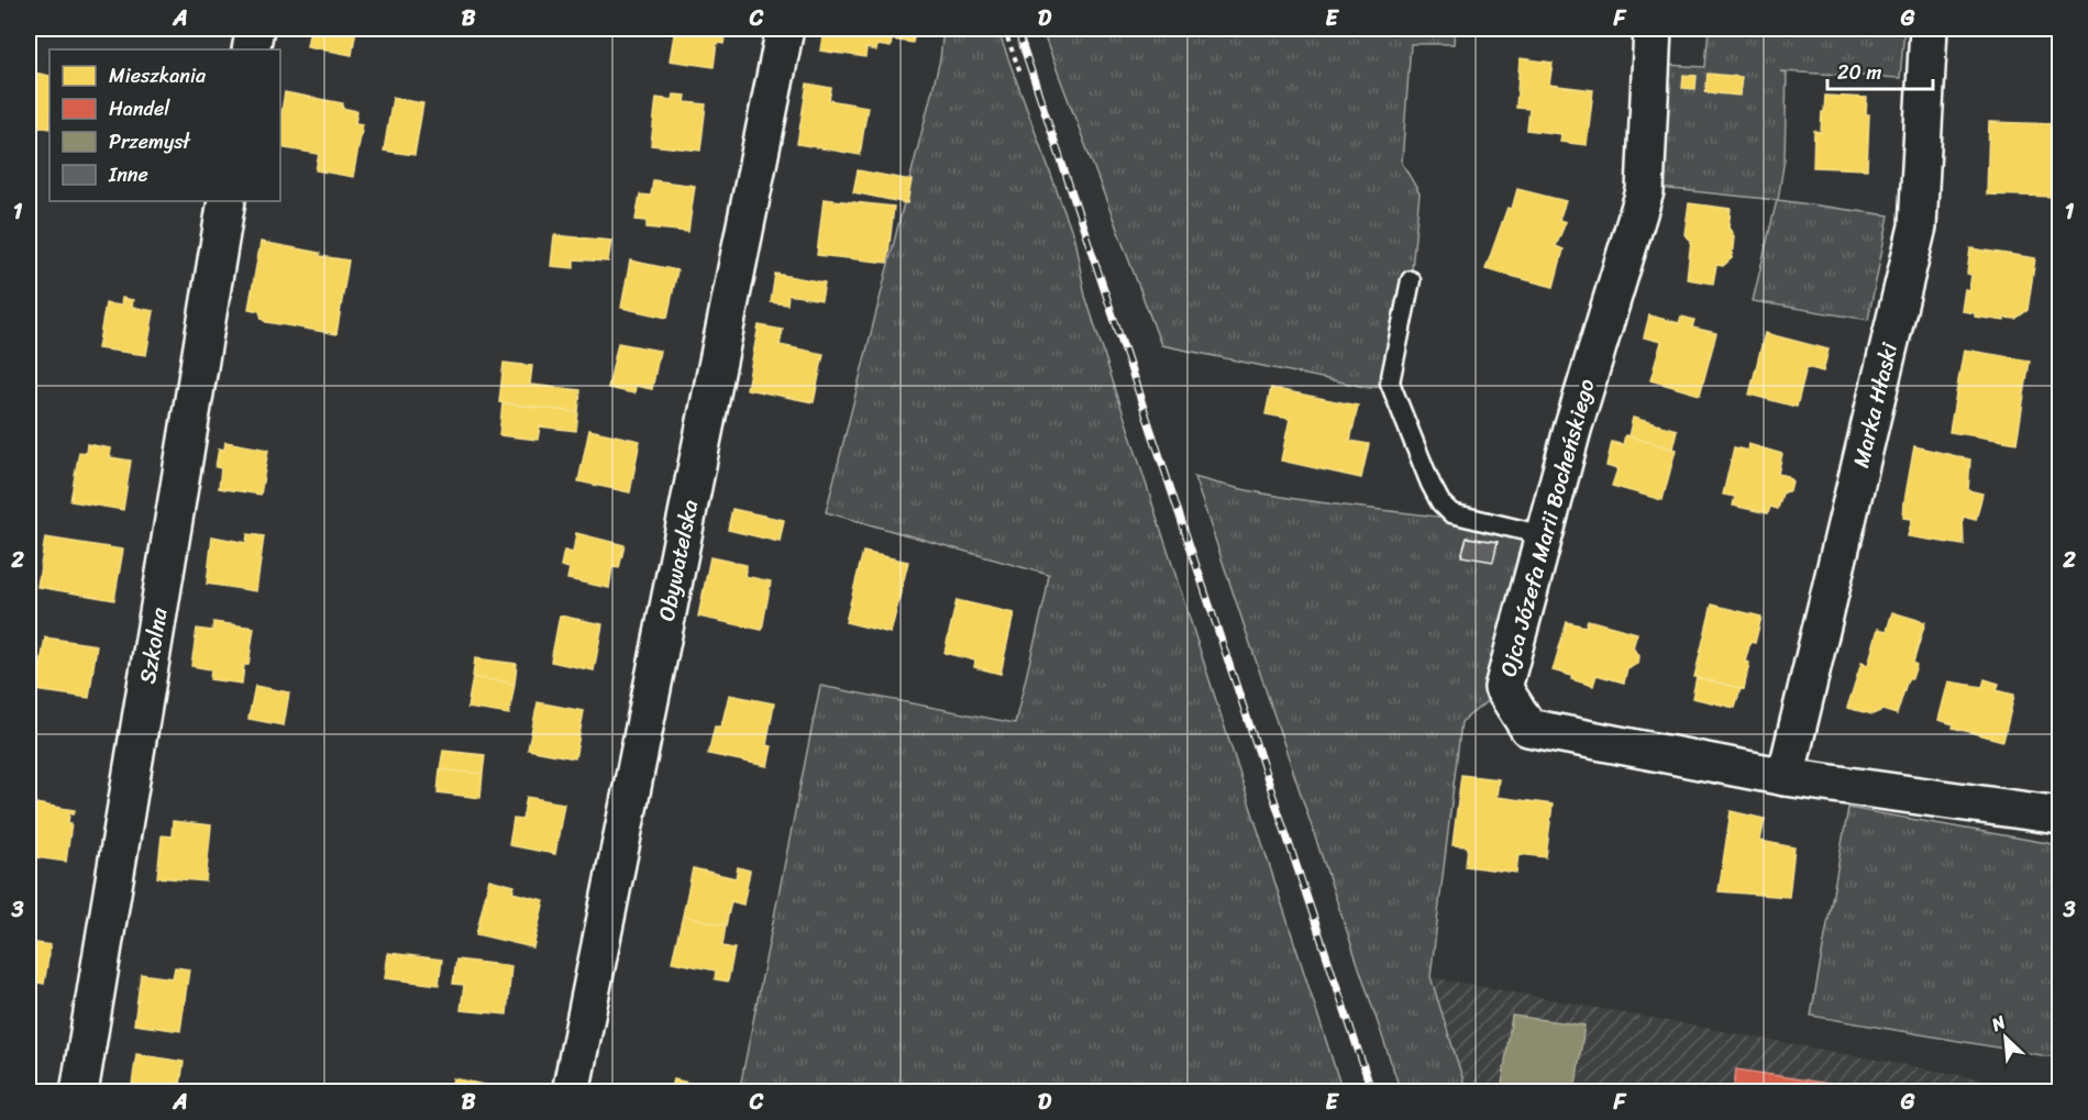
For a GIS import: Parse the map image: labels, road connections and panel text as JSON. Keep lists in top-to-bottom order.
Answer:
{
  "streets": {
    "street": [
      "Marka Hłaski",
      "Ojca Józefa Marii Bocheńskiego",
      "Obywatelska",
      "Szkolna"
    ]
  },
  "crossings": [
    ["Marka Hłaski", "Ojca Józefa Marii Bocheńskiego"]
  ],
  "legend": [
    "Mieszkania",
    "Handel",
    "Przemysł",
    "Inne"
  ],
  "scale_bar": "20 m",
  "north": "top left",
  "grid": {
    "columns": [
      "A",
      "B",
      "C",
      "D",
      "E",
      "F",
      "G"
    ],
    "rows": ["1", "2", "3"]
  }
}
